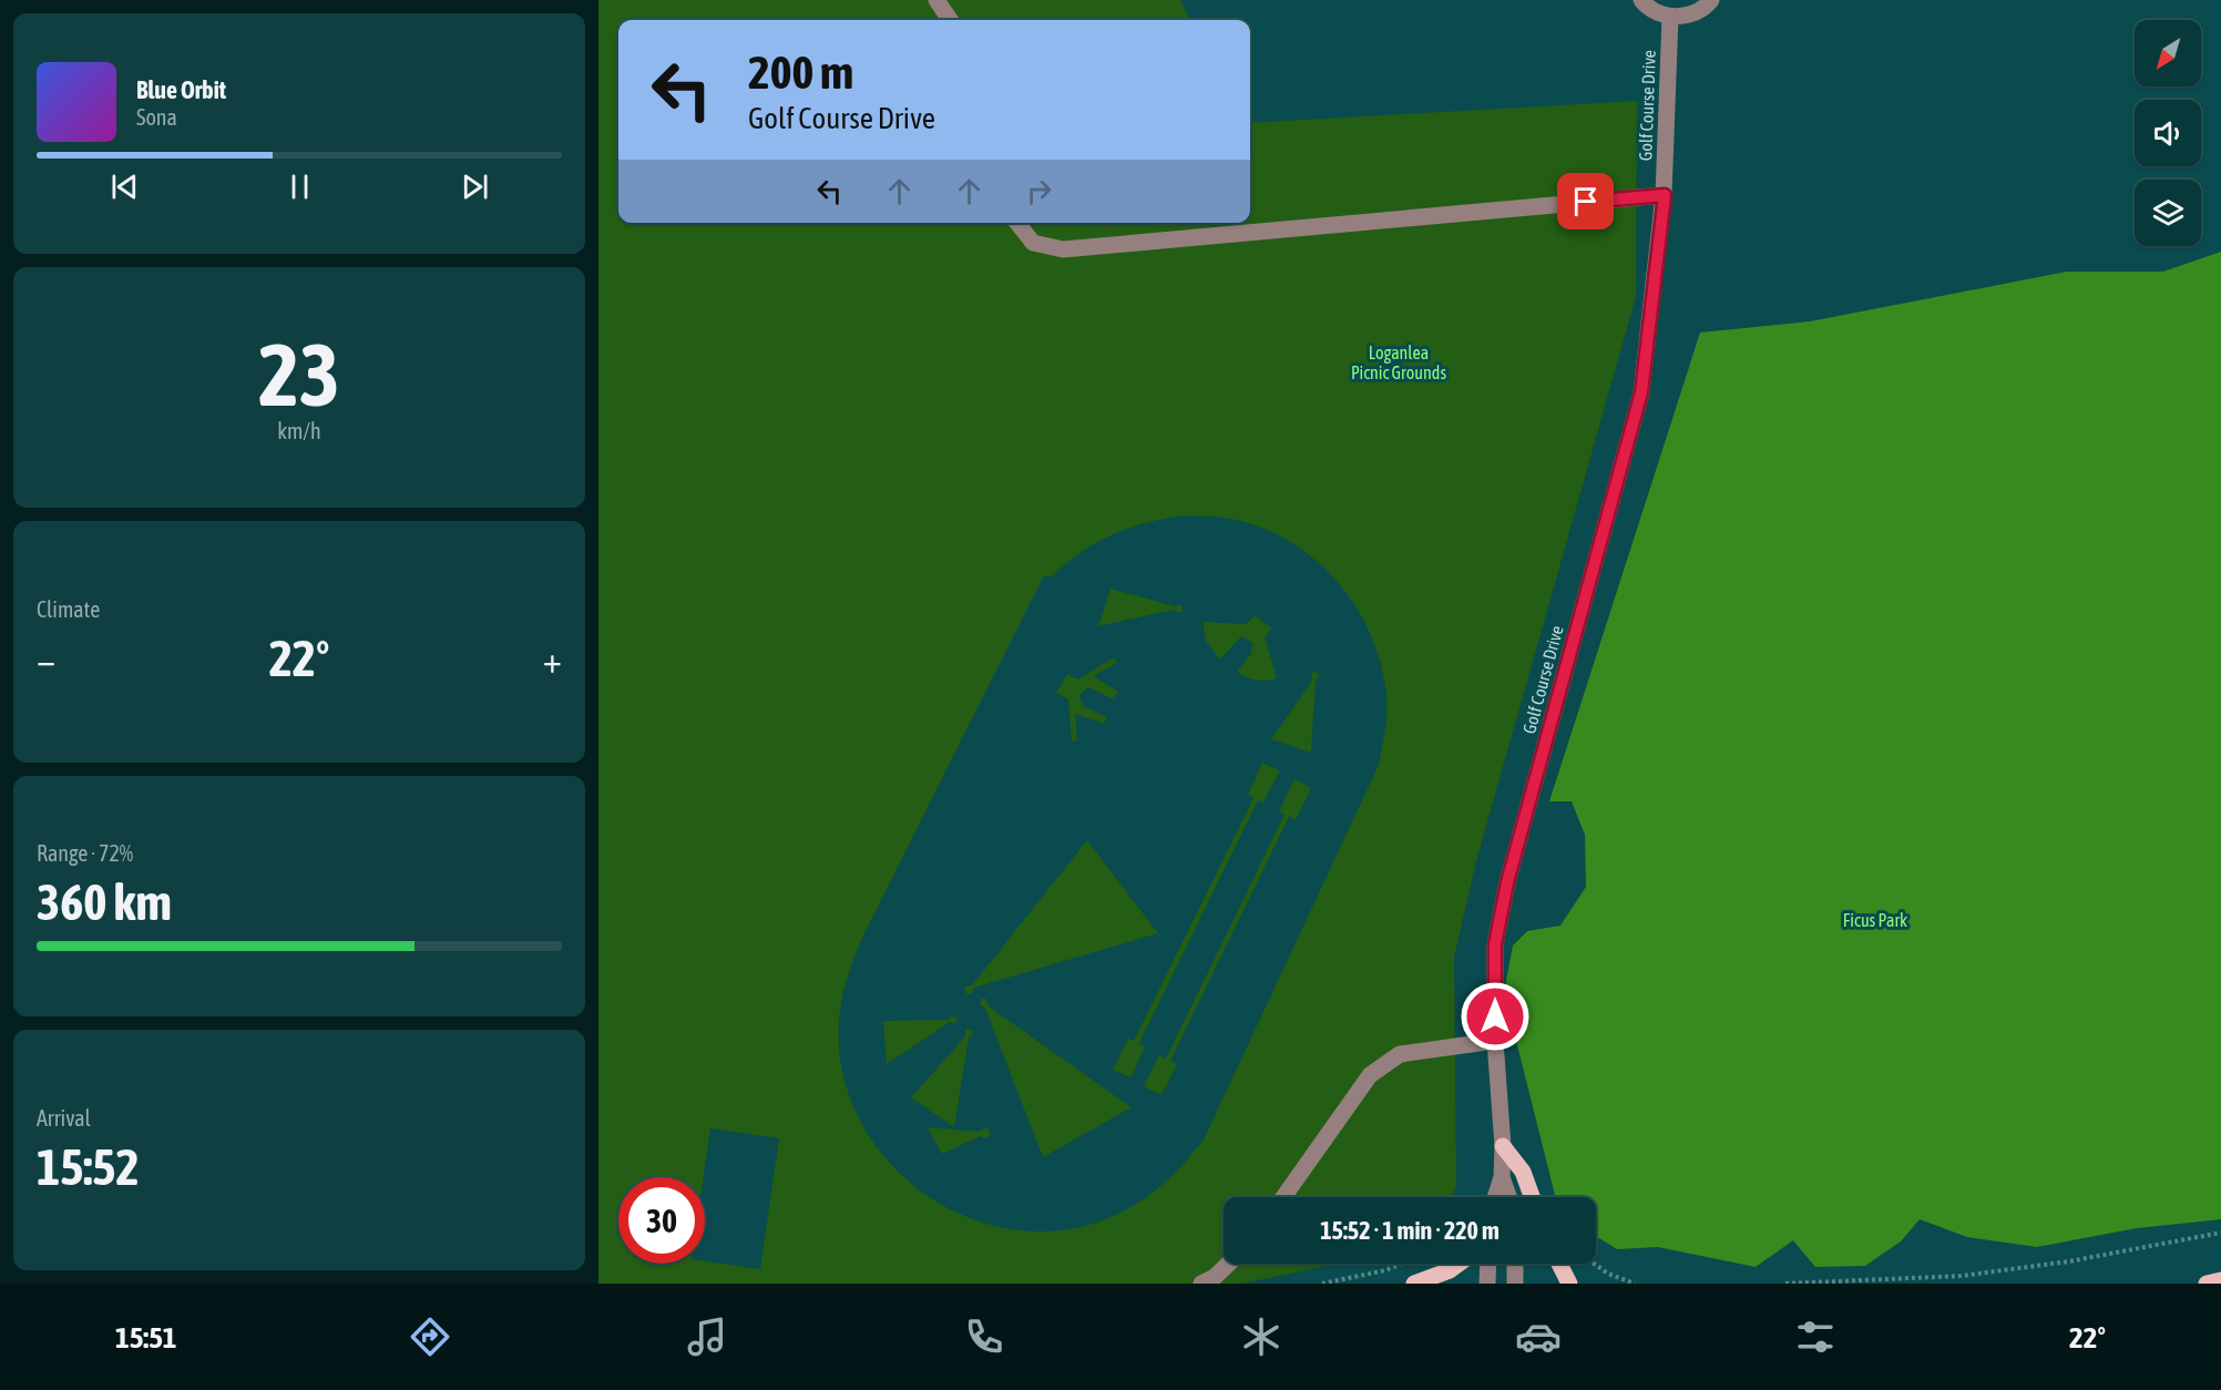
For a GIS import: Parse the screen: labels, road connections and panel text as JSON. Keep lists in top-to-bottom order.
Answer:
{
  "streets": {
    "street": ["Golf Course Drive"]
  },
  "parks": ["Loganlea Picnic Grounds", "Ficus Park"],
  "north": "bottom left",
  "page": {
    "turn": ["200 m", "Golf Course Drive"],
    "song": ["Blue Orbit", "Sona"],
    "tile": [
      ["23", "km/h"],
      "Climate",
      ["Range · 72%", "360 km"],
      ["Arrival", "15:52"]
    ],
    "heat": ["−", "22°", "+"],
    "limit": "30",
    "trip": "15:52 · 1 min · 220 m",
    "tabs": ["15:51", "22°"]
  }
}
